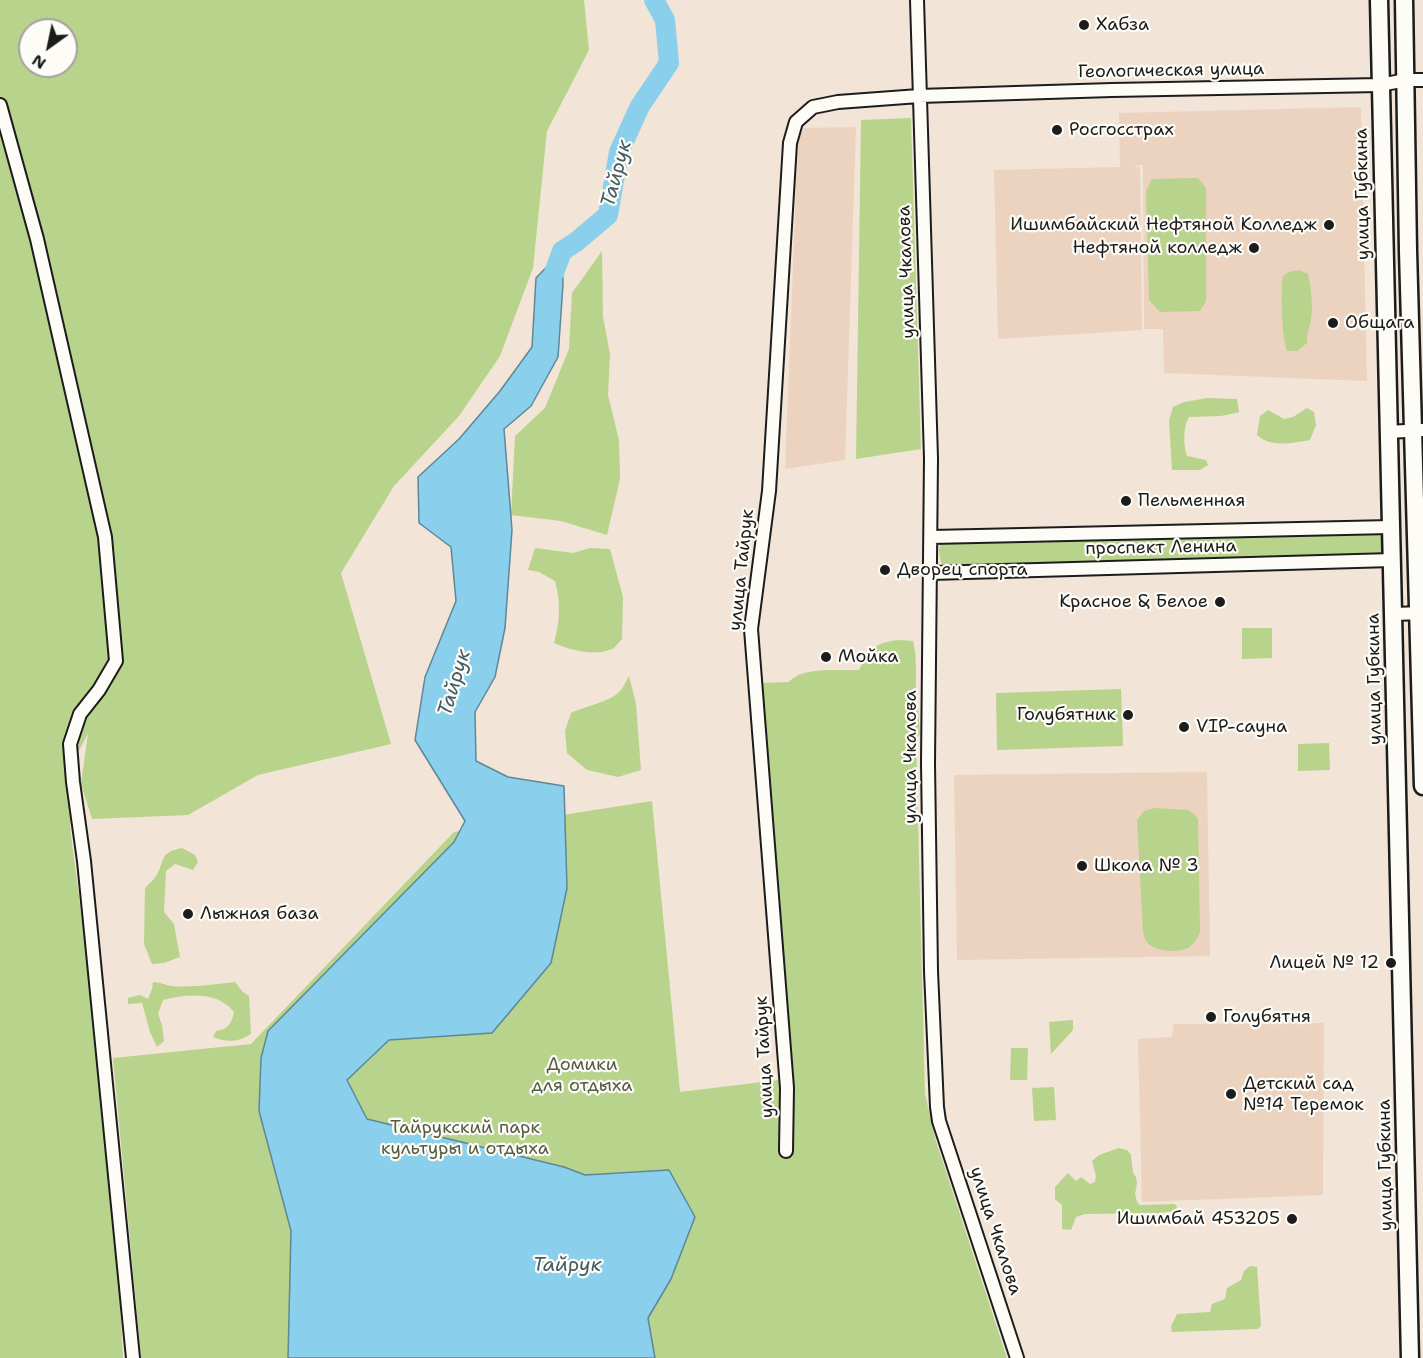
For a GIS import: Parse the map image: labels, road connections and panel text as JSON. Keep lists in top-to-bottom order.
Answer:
{
  "streets": {
    "main road": ["улица Губкина"],
    "street": [
      "Геологическая улица",
      "улица Чкалова",
      "проспект Ленина",
      "улица Тайрук"
    ]
  },
  "crossings": [
    ["Геологическая улица", "улица Губкина"],
    ["Геологическая улица", "улица Чкалова"],
    ["Геологическая улица", "улица Тайрук"],
    ["улица Губкина", "проспект Ленина"],
    ["улица Чкалова", "проспект Ленина"],
    ["улица Чкалова", "улица Тайрук"]
  ],
  "water": ["Тайрук"],
  "parks": ["Домики для отдыха", "Тайрукский парк культуры и отдыха"],
  "places": [
    "Хабза",
    "Росгосстрах",
    "Ишимбайский Нефтяной Колледж",
    "Нефтяной колледж",
    "Общага",
    "Пельменная",
    "Дворец спорта",
    "Красное & Белое",
    "Мойка",
    "Голубятник",
    "VIP-сауна",
    "Школа № 3",
    "Лыжная база",
    "Лицей № 12",
    "Голубятня",
    "Детский сад №14 Теремок",
    "Ишимбай 453205"
  ],
  "north": "bottom left"
}
